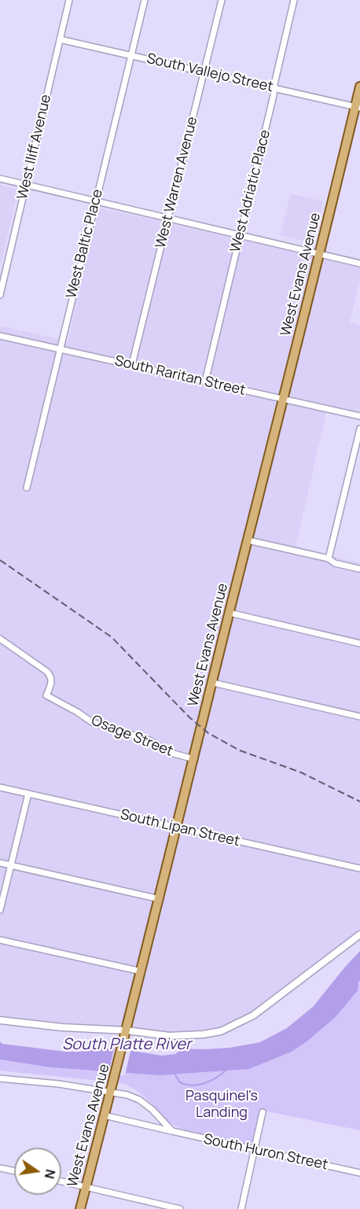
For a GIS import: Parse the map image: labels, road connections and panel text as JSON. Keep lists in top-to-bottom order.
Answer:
{
  "streets": {
    "main road": ["West Evans Avenue"],
    "street": [
      "South Vallejo Street",
      "West Iliff Avenue",
      "West Warren Avenue",
      "West Adriatic Place",
      "West Baltic Place",
      "South Raritan Street",
      "Osage Street",
      "South Lipan Street",
      "South Huron Street"
    ]
  },
  "crossings": [
    ["South Vallejo Street", "West Iliff Avenue"],
    ["South Vallejo Street", "West Warren Avenue"],
    ["South Vallejo Street", "West Adriatic Place"],
    ["South Vallejo Street", "West Baltic Place"],
    ["South Vallejo Street", "West Evans Avenue"],
    ["West Warren Avenue", "South Raritan Street"],
    ["West Adriatic Place", "South Raritan Street"],
    ["West Baltic Place", "South Raritan Street"],
    ["West Evans Avenue", "South Raritan Street"],
    ["West Evans Avenue", "Osage Street"],
    ["West Evans Avenue", "South Lipan Street"],
    ["West Evans Avenue", "South Huron Street"]
  ],
  "water": ["South Platte River"],
  "parks": ["Pasquinel's Landing"],
  "north": "right"
}
